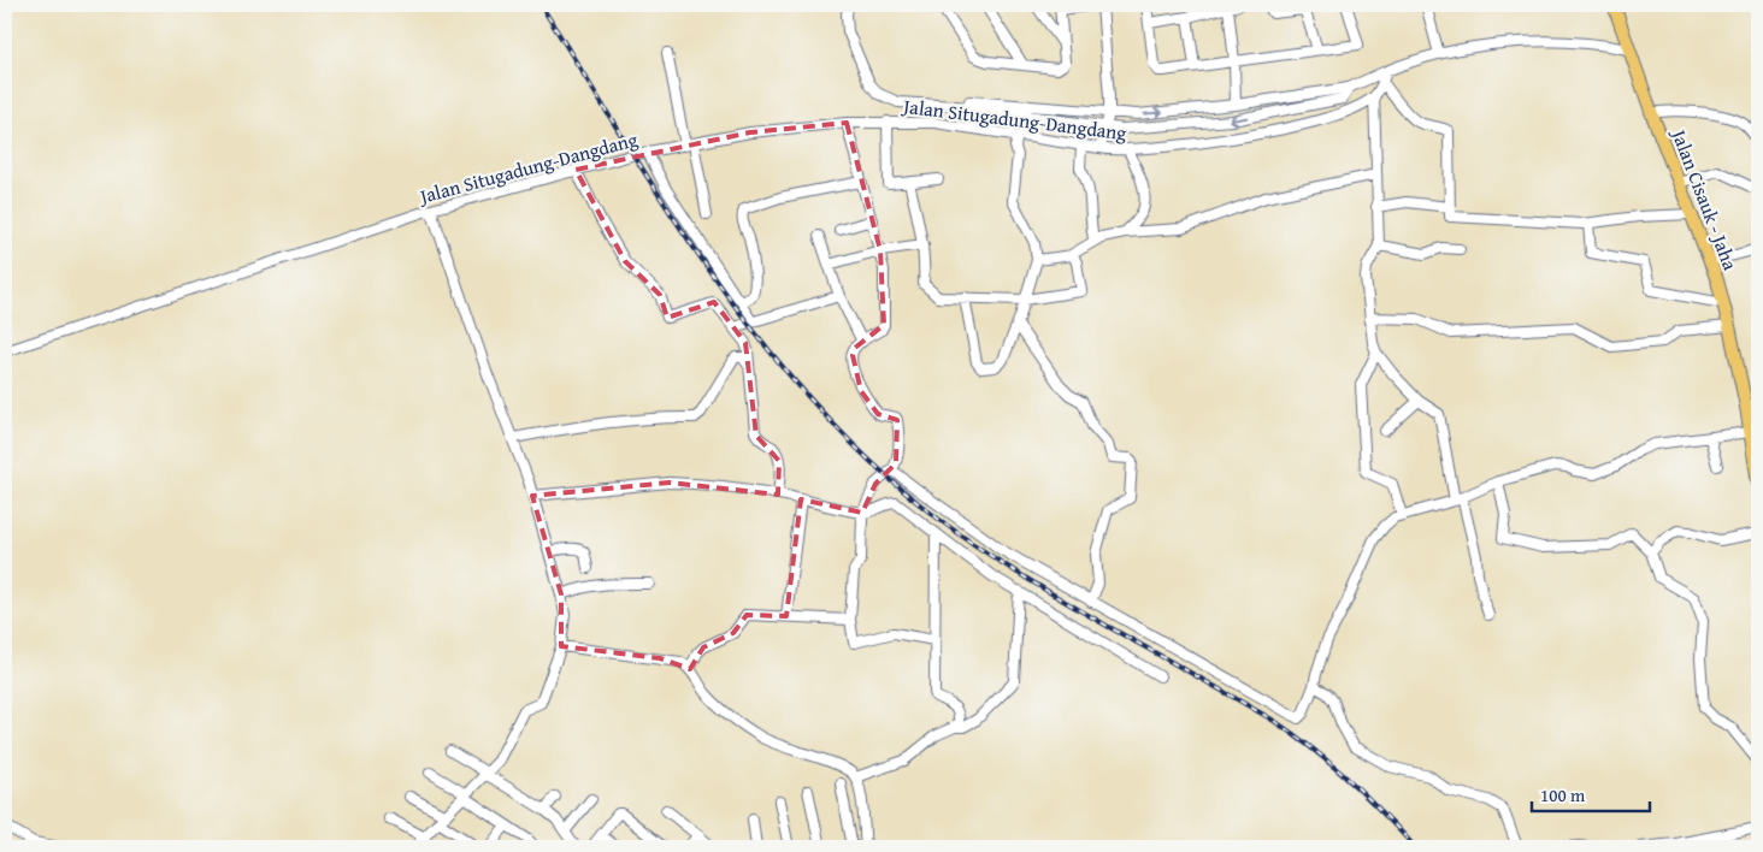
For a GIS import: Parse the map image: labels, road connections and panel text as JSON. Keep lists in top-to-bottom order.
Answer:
{
  "streets": {
    "main road": ["Jalan Cisauk - Jaha"],
    "street": ["Jalan Situgadung-Dangdang"]
  },
  "scale_bar": "100 m"
}
